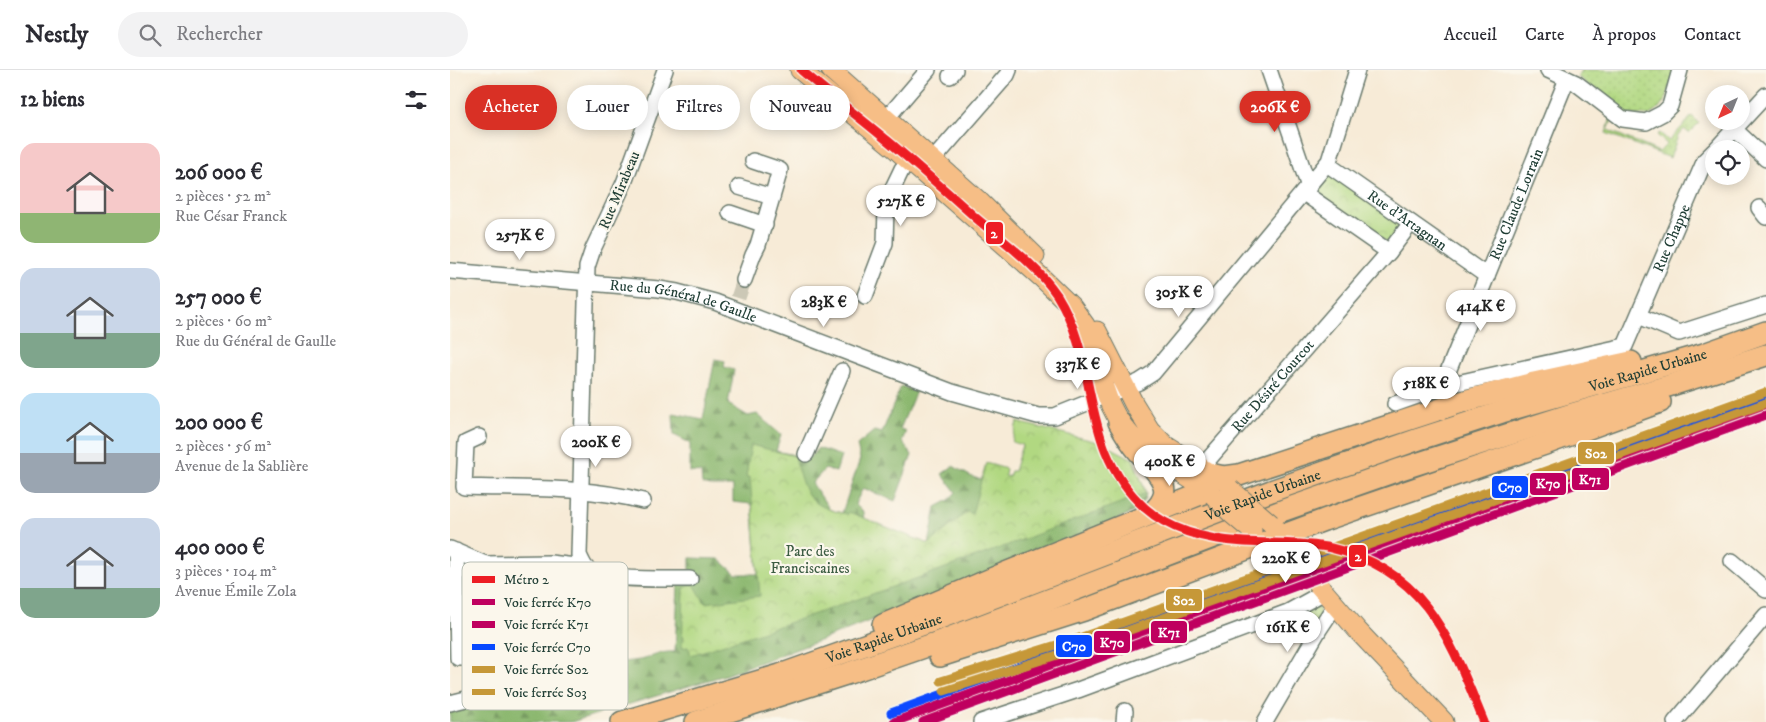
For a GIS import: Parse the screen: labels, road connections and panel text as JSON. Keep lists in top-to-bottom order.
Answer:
{
  "streets": {
    "highway": ["Voie Rapide Urbaine"],
    "street": [
      "Rue Mirabeau",
      "Rue Claude Lorrain",
      "Rue d'Artagnan",
      "Rue Chappe",
      "Rue du Général de Gaulle",
      "Rue Désiré Courcot"
    ]
  },
  "crossings": [
    ["Rue Mirabeau", "Rue du Général de Gaulle"],
    ["Rue Claude Lorrain", "Rue d'Artagnan"],
    ["Rue Claude Lorrain", "Rue Chappe"],
    ["Rue d'Artagnan", "Rue du Général de Gaulle"],
    ["Rue d'Artagnan", "Rue Désiré Courcot"]
  ],
  "parks": ["Parc des Franciscaines"],
  "lines": [
    "metro line 2",
    "rail line S02",
    "rail line C70",
    "rail line S03",
    "rail line K70",
    "rail line K71"
  ],
  "legend": [
    "Métro 2",
    "Voie ferrée K70",
    "Voie ferrée K71",
    "Voie ferrée C70",
    "Voie ferrée S02",
    "Voie ferrée S03"
  ],
  "north": "bottom left",
  "page": {
    "header": "Nestly",
    "search": "Rechercher",
    "nav": [
      "Accueil",
      "Carte",
      "À propos",
      "Contact"
    ],
    "heading": "12 biens",
    "chip": [
      "Acheter",
      "Louer",
      "Filtres",
      "Nouveau"
    ],
    "price": [
      "206K €",
      "527K €",
      "257K €",
      "305K €",
      "283K €",
      "414K €",
      "337K €",
      "518K €",
      "200K €",
      "400K €",
      "220K €",
      "161K €"
    ],
    "list": [
      {
        "name": "206 000 €",
        "note": "2 pièces · 52 m² · Rue César Franck"
      },
      {
        "name": "257 000 €",
        "note": "2 pièces · 60 m² · Rue du Général de Gaulle"
      },
      {
        "name": "200 000 €",
        "note": "2 pièces · 56 m² · Avenue de la Sablière"
      },
      {
        "name": "400 000 €",
        "note": "3 pièces · 104 m² · Avenue Émile Zola"
      }
    ]
  }
}
